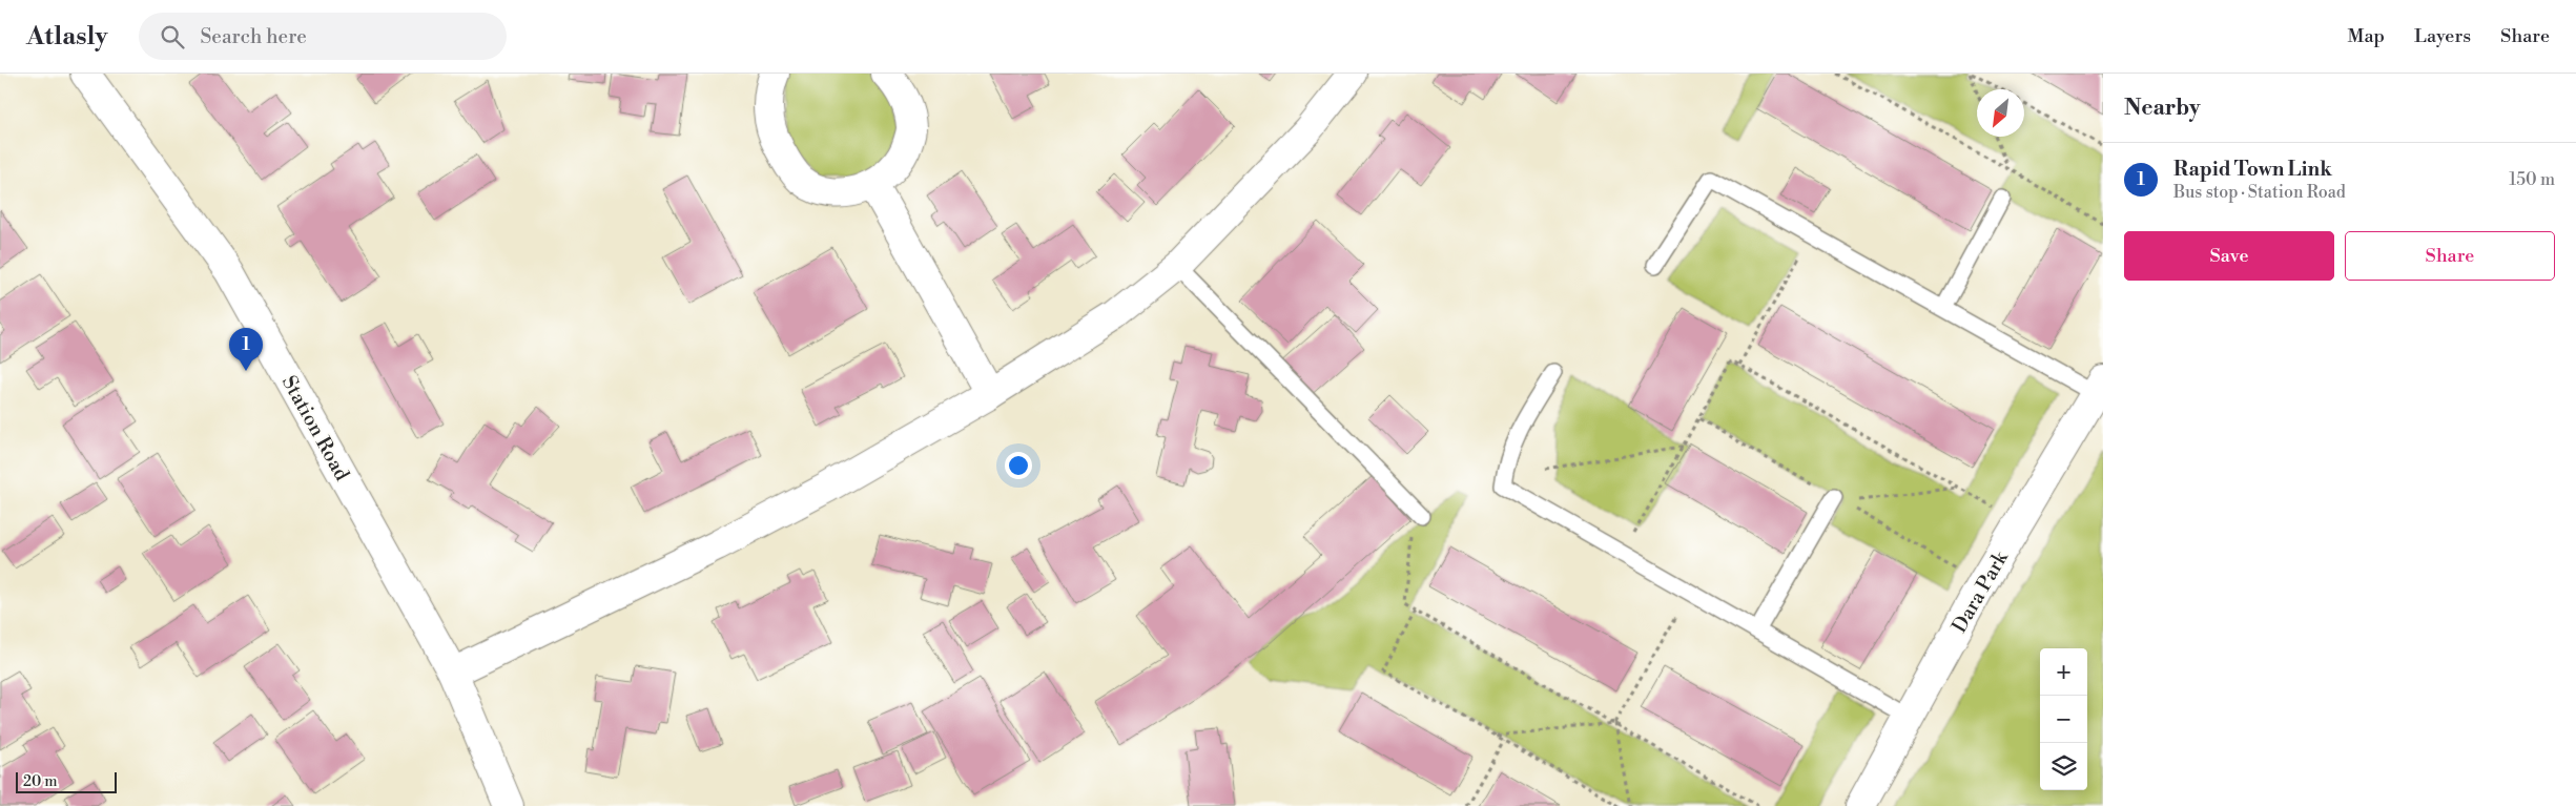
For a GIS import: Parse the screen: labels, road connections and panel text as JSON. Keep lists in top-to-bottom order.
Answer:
{
  "streets": {
    "street": ["Station Road", "Dara Park"]
  },
  "scale_bar": "20 m",
  "north": "bottom left",
  "page": {
    "header": "Atlasly",
    "search": "Search here",
    "nav": ["Map", "Layers", "Share"],
    "heading": "Nearby",
    "list": [
      {
        "mark": "1",
        "name": "Rapid Town Link",
        "note": "Bus stop · Station Road",
        "value": "150 m"
      }
    ],
    "buttons": ["Save", "Share"],
    "pins": "1",
    "map_buttons": ["+", "−"],
    "scale": "20 m"
  }
}
